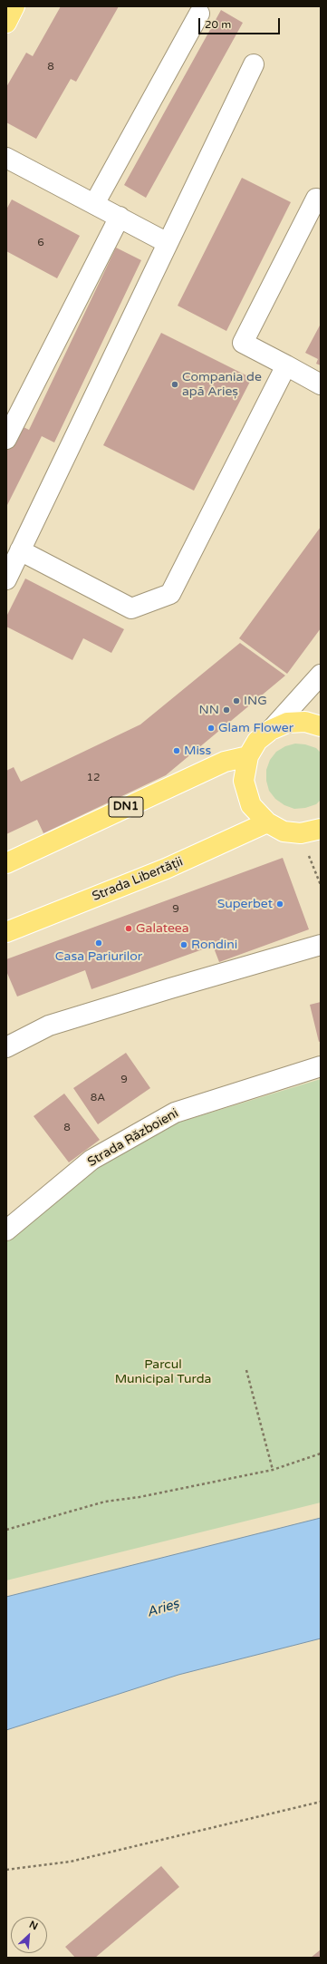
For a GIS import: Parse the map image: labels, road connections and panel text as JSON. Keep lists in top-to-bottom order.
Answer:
{
  "streets": {
    "main road": ["DN1", "Strada Libertății"],
    "street": ["Strada Războieni"]
  },
  "water": ["Arieș"],
  "parks": ["Parcul Municipal Turda"],
  "places": [
    "Compania de apă Arieș",
    "ING",
    "NN",
    "Glam Flower",
    "Miss",
    "Superbet",
    "Galateea",
    "Casa Pariurilor",
    "Rondini"
  ],
  "house_numbers": [
    "8",
    "6",
    "12",
    "9",
    "9",
    "8A",
    "8"
  ],
  "scale_bar": "20 m",
  "north": "top right"
}
